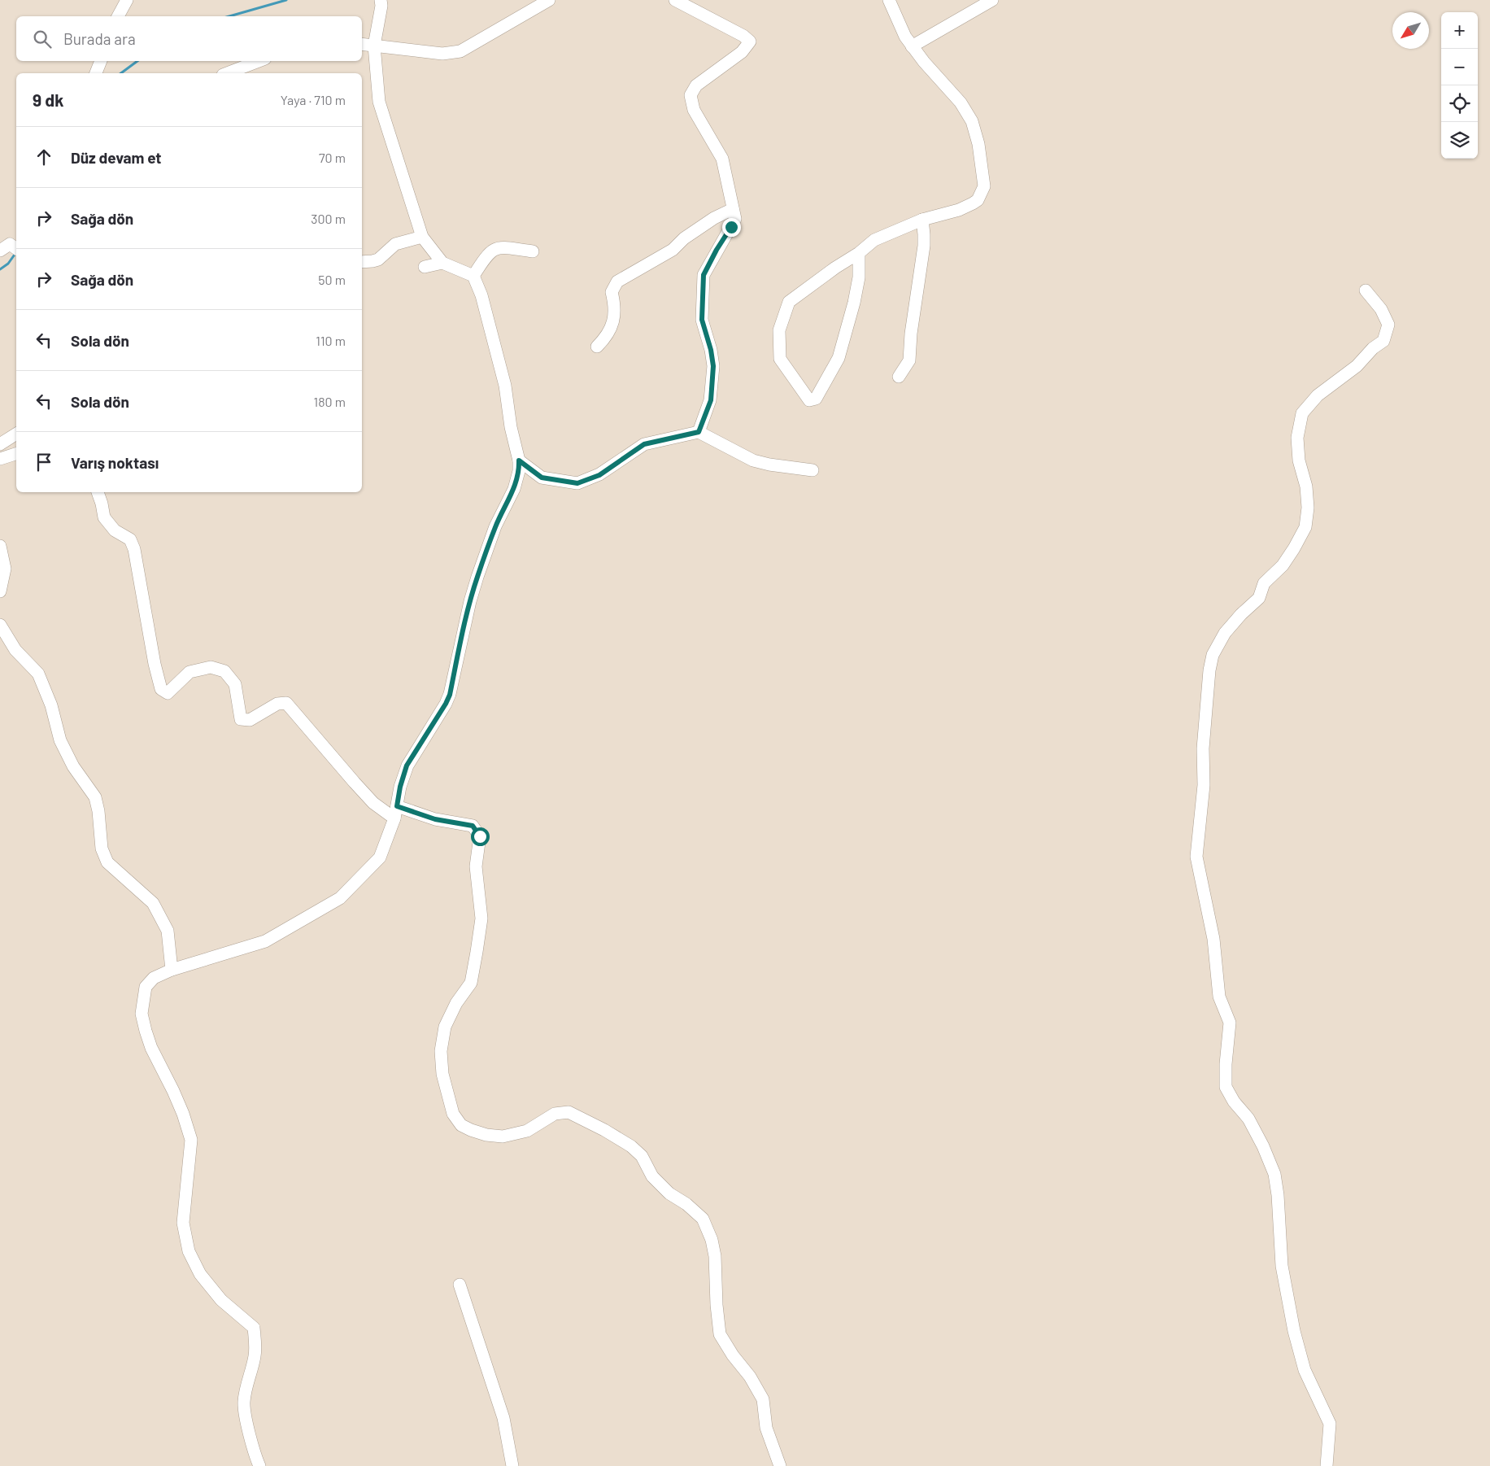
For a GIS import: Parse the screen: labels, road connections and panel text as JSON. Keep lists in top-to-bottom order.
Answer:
{
  "north": "bottom left",
  "page": {
    "map_buttons": ["+", "−"],
    "search": "Burada ara",
    "heading": ["9 dk", "Yaya · 710 m"],
    "list": [
      ["Düz devam et", "70 m"],
      ["Sağa dön", "300 m"],
      ["Sağa dön", "50 m"],
      ["Sola dön", "110 m"],
      ["Sola dön", "180 m"],
      "Varış noktası"
    ]
  }
}
